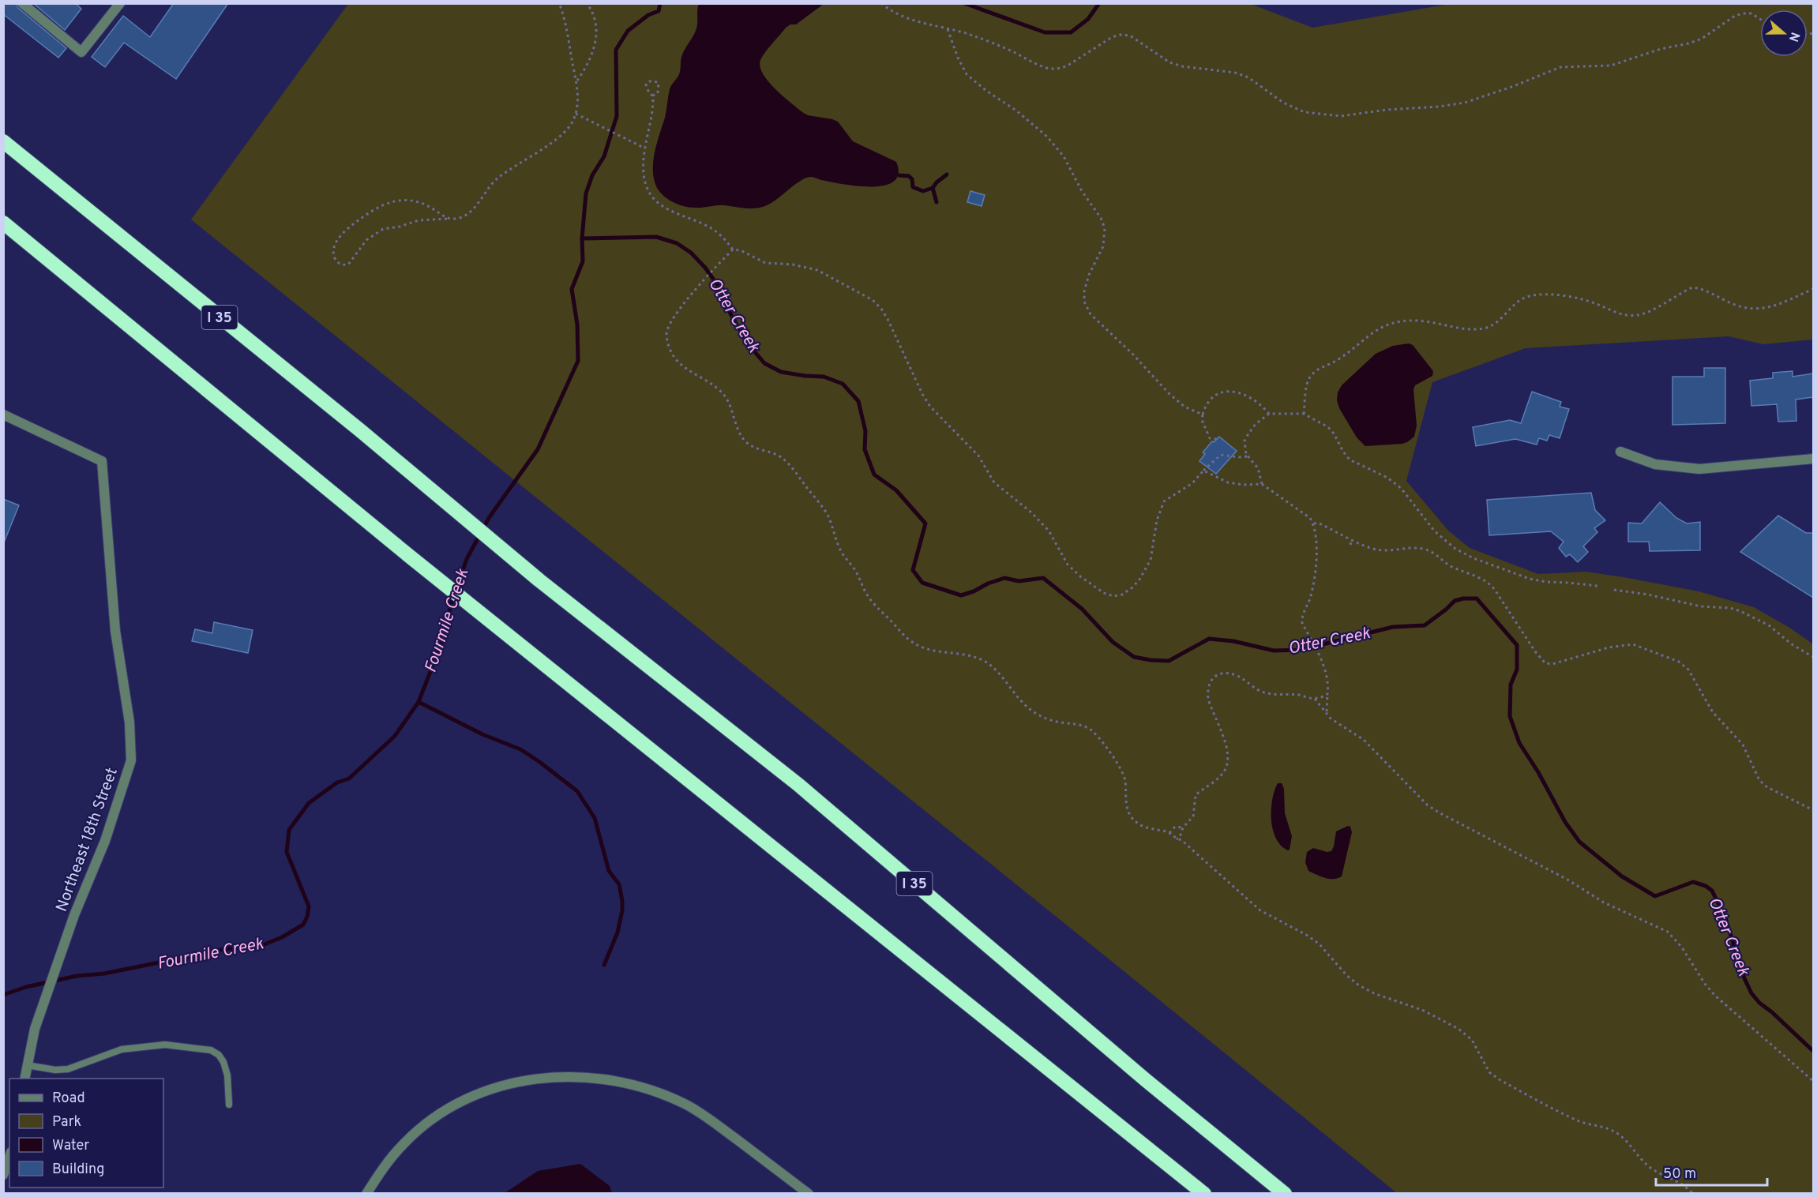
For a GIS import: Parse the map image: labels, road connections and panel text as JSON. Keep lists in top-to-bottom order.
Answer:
{
  "streets": {
    "highway": ["I 35"],
    "street": ["Northeast 18th Street"]
  },
  "water": ["Otter Creek", "Fourmile Creek"],
  "legend": [
    "Road",
    "Park",
    "Water",
    "Building"
  ],
  "scale_bar": "50 m",
  "north": "right"
}
